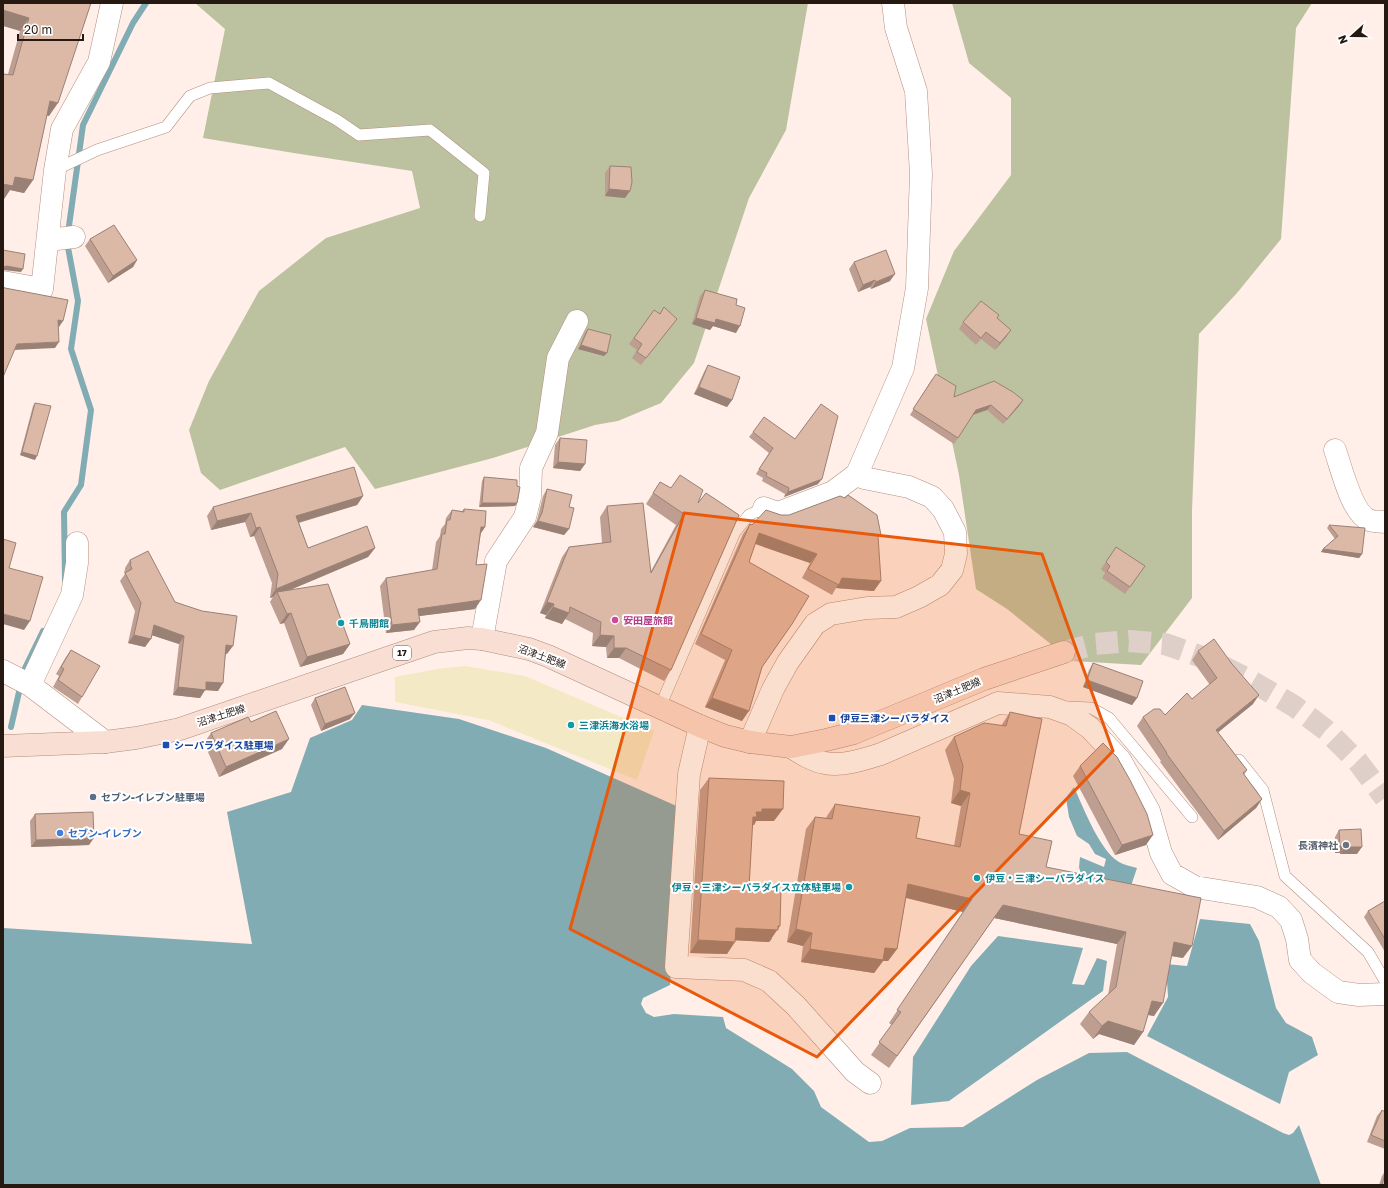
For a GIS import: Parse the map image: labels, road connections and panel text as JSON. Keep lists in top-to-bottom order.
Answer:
{
  "streets": {
    "main road": ["17", "沼津土肥線"]
  },
  "places": {
    "other": [
      "安田屋旅館",
      "千鳥開館",
      "三津浜海水浴場",
      "セブン-イレブン駐車場",
      "セブン-イレブン",
      "長濱神社",
      "伊豆・三津シーパラダイス",
      "伊豆・三津シーパラダイス立体駐車場"
    ],
    "transit": ["伊豆三津シーパラダイス", "シーパラダイス駐車場"]
  },
  "scale_bar": "20 m",
  "north": "left"
}
